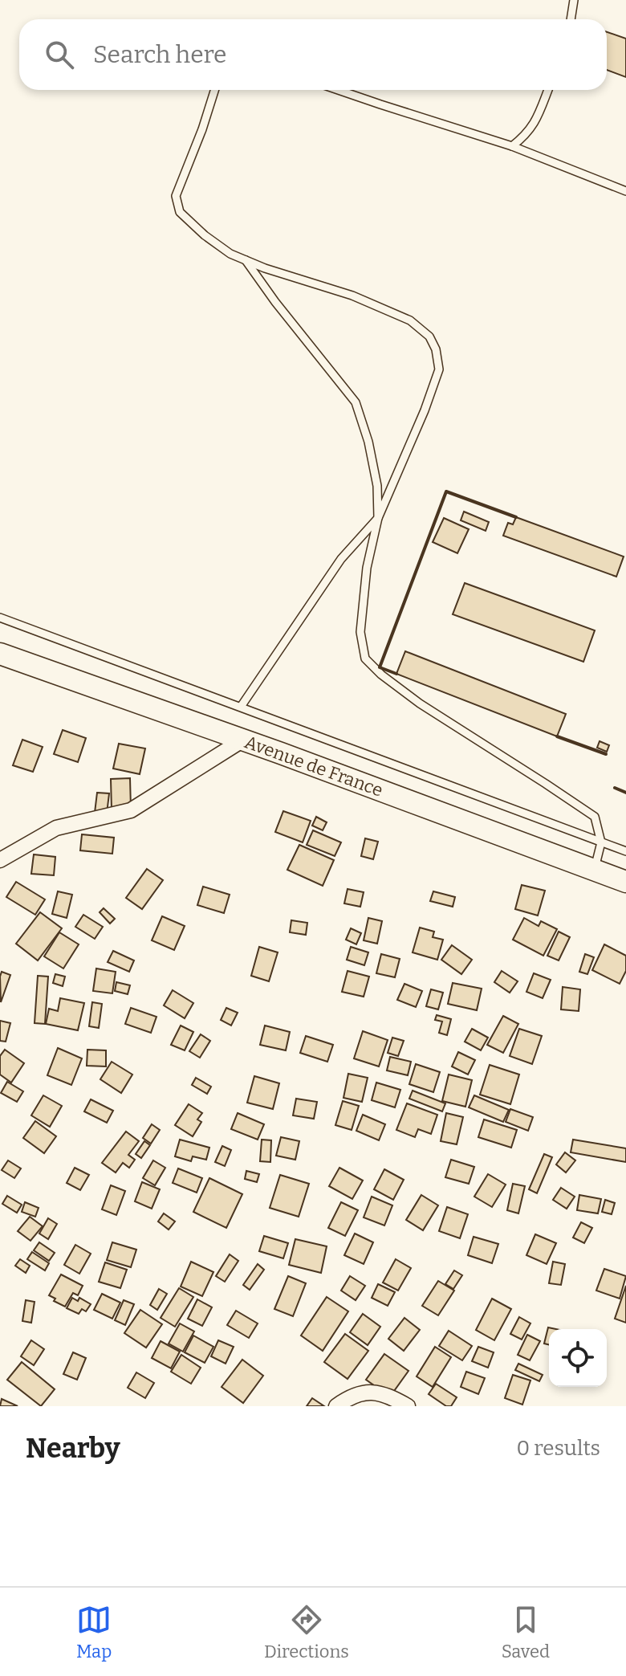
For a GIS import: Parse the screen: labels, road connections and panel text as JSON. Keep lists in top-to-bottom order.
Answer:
{
  "streets": {
    "main road": ["Avenue de France"]
  },
  "page": {
    "search": "Search here",
    "heading": ["Nearby", "0 results"],
    "nav": ["Map", "Directions", "Saved"]
  }
}
